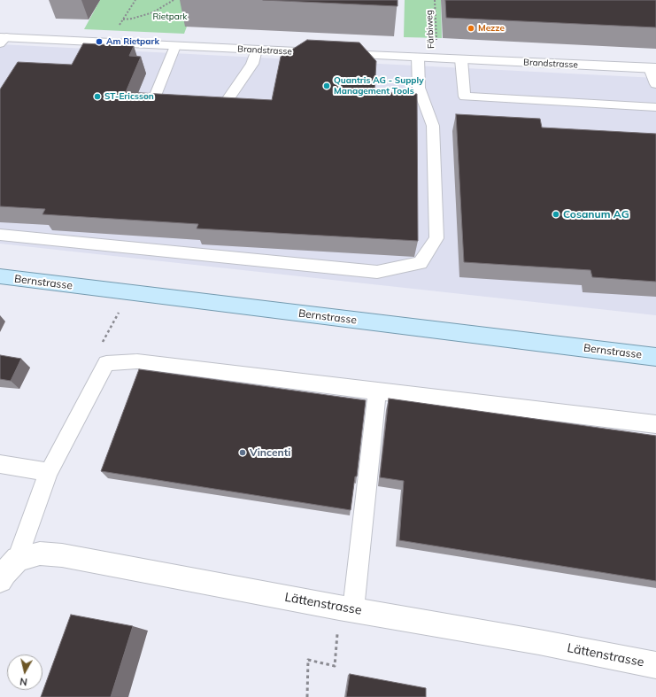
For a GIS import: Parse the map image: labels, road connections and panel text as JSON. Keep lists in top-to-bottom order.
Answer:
{
  "streets": {
    "main road": ["Bernstrasse"],
    "street": ["Brandstrasse", "Lättenstrasse"],
    "path": ["Färbiweg"]
  },
  "crossings": [
    ["Färbiweg", "Brandstrasse"]
  ],
  "parks": ["Rietpark"],
  "places": [
    "Mezze",
    "Am Rietpark",
    "Quantris AG - Supply Management Tools",
    "ST-Ericsson",
    "Cosanum AG",
    "Vincenti"
  ],
  "north": "bottom"
}
